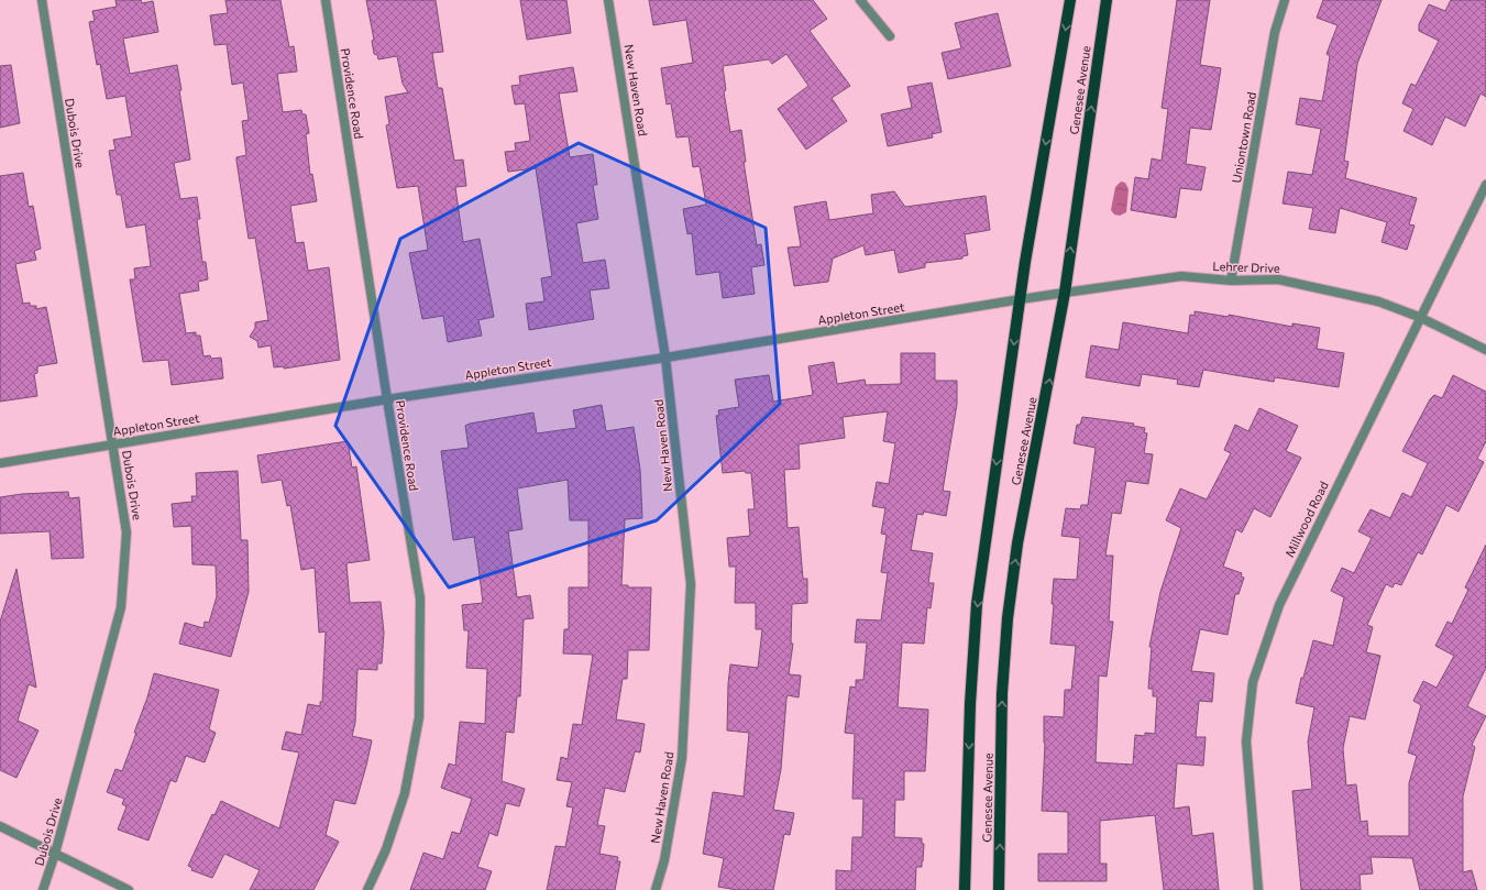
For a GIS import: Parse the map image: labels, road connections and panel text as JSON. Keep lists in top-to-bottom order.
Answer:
{
  "streets": {
    "main road": ["Genesee Avenue"],
    "street": [
      "New Haven Road",
      "Providence Road",
      "Dubois Drive",
      "Uniontown Road",
      "Lehrer Drive",
      "Appleton Street",
      "Millwood Road"
    ]
  },
  "crossings": [
    ["New Haven Road", "Appleton Street"],
    ["Genesee Avenue", "Lehrer Drive"],
    ["Genesee Avenue", "Appleton Street"],
    ["Providence Road", "Appleton Street"],
    ["Dubois Drive", "Appleton Street"],
    ["Uniontown Road", "Lehrer Drive"],
    ["Lehrer Drive", "Appleton Street"],
    ["Lehrer Drive", "Millwood Road"]
  ]
}
